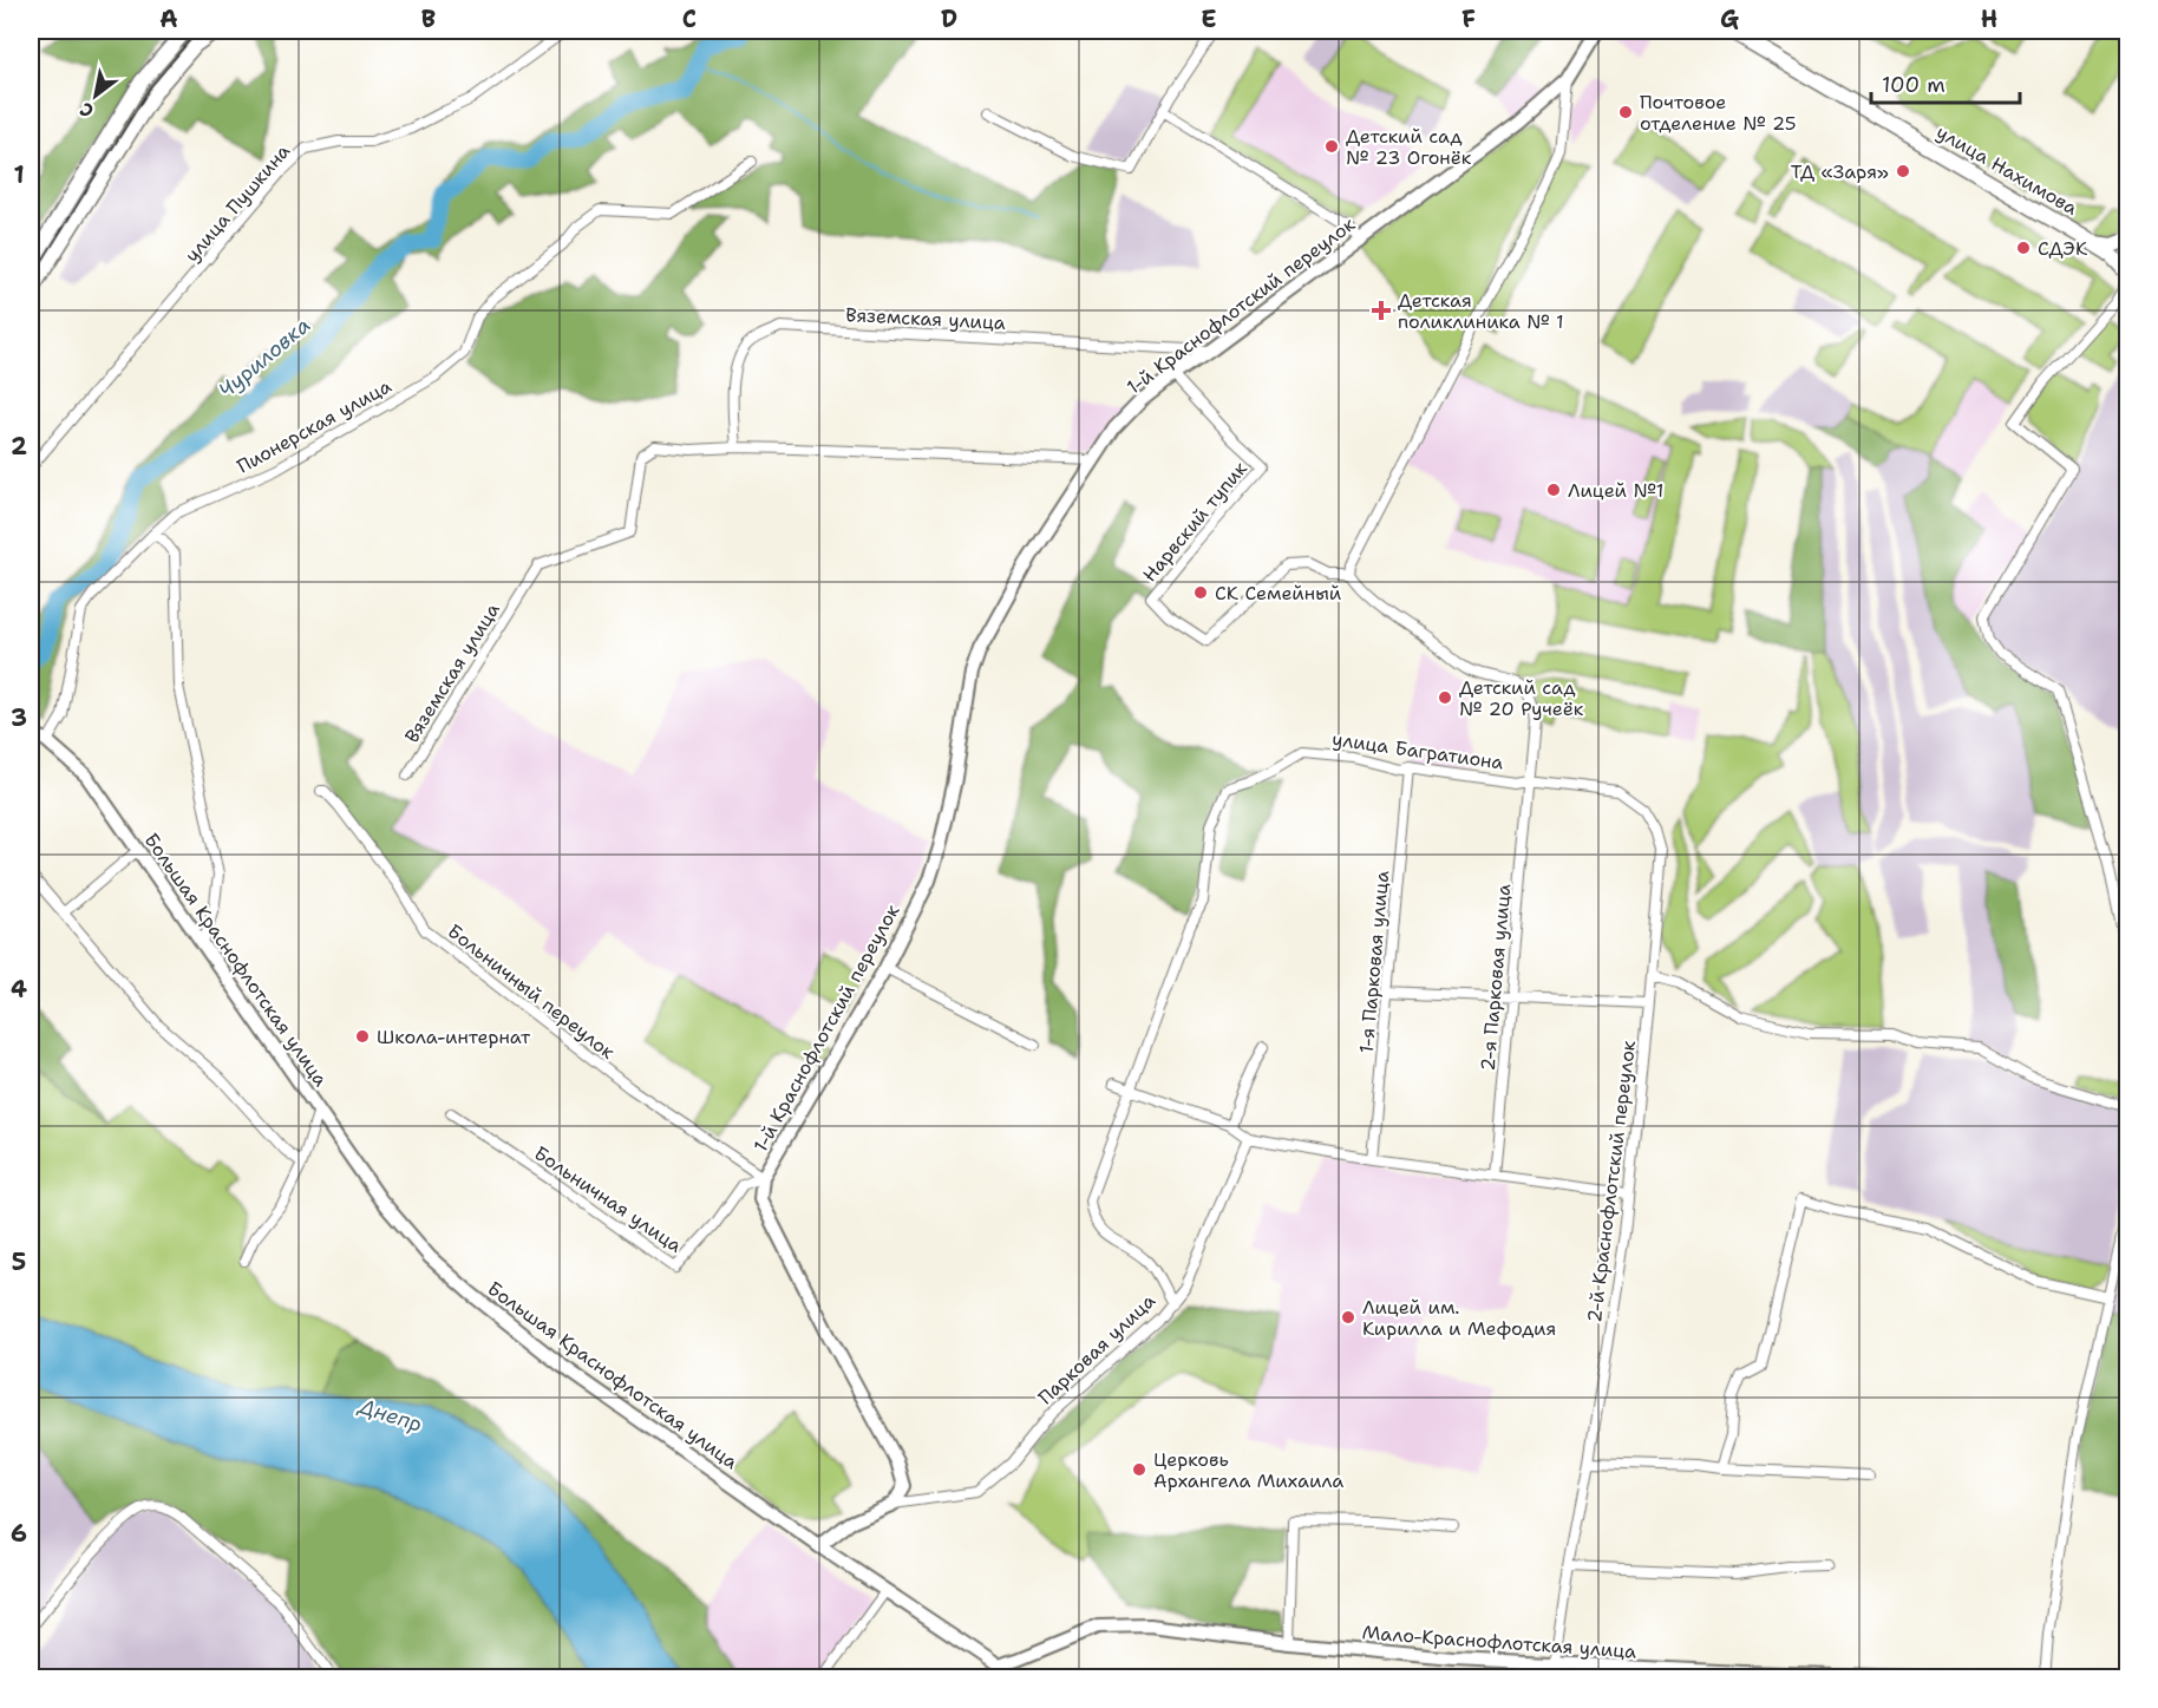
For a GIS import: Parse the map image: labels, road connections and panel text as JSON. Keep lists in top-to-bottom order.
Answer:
{
  "streets": {
    "main road": ["улица Нахимова"],
    "street": [
      "улица Пушкина",
      "1-й Краснофлотский переулок",
      "Вяземская улица",
      "Пионерская улица",
      "Нарвский тупик",
      "улица Багратиона",
      "Большая Краснофлотская улица",
      "1-я Парковая улица",
      "2-я Парковая улица",
      "Больничный переулок",
      "2-й Краснофлотский переулок",
      "Больничная улица",
      "Парковая улица",
      "Мало-Краснофлотская улица"
    ]
  },
  "crossings": [
    ["1-й Краснофлотский переулок", "Вяземская улица"],
    ["1-й Краснофлотский переулок", "Нарвский тупик"],
    ["1-й Краснофлотский переулок", "Больничный переулок"],
    ["1-й Краснофлотский переулок", "Больничная улица"],
    ["1-й Краснофлотский переулок", "Парковая улица"],
    ["Пионерская улица", "Большая Краснофлотская улица"],
    ["Нарвский тупик", "улица Багратиона"],
    ["улица Багратиона", "1-я Парковая улица"],
    ["улица Багратиона", "2-я Парковая улица"],
    ["улица Багратиона", "2-й Краснофлотский переулок"],
    ["улица Багратиона", "Парковая улица"],
    ["Большая Краснофлотская улица", "Парковая улица"],
    ["Большая Краснофлотская улица", "Мало-Краснофлотская улица"],
    ["2-я Парковая улица", "2-й Краснофлотский переулок"],
    ["Больничный переулок", "Больничная улица"],
    ["2-й Краснофлотский переулок", "Мало-Краснофлотская улица"]
  ],
  "water": ["Чуриловка", "Днепр"],
  "places": {
    "other": [
      "Почтовое отделение № 25",
      "Детский сад № 23 Огонёк",
      "ТД «Заря»",
      "СДЭК",
      "Лицей №1",
      "СК Семейный",
      "Детский сад № 20 Ручеёк",
      "Школа-интернат",
      "Лицей им. Кирилла и Мефодия",
      "Церковь Архангела Михаила"
    ],
    "health": ["Детская поликлиника № 1"]
  },
  "scale_bar": "100 m",
  "north": "bottom left",
  "grid": {
    "columns": [
      "A",
      "B",
      "C",
      "D",
      "E",
      "F",
      "G",
      "H"
    ],
    "rows": [
      "1",
      "2",
      "3",
      "4",
      "5",
      "6"
    ]
  }
}
